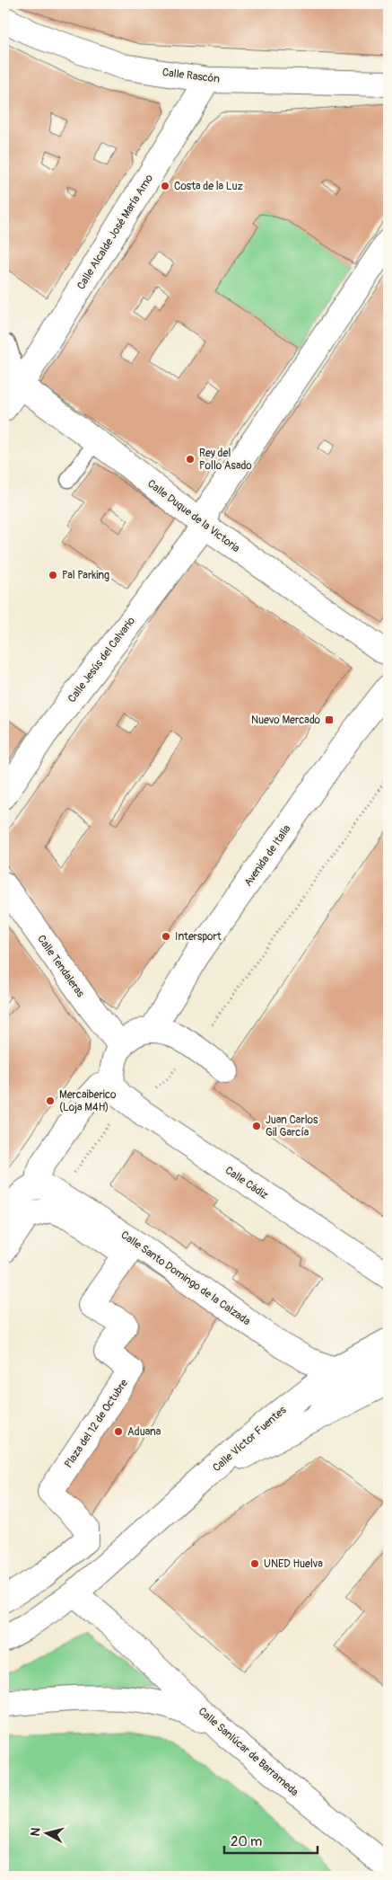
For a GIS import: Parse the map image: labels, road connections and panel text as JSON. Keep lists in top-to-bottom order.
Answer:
{
  "streets": {
    "street": [
      "Calle Rascón",
      "Calle Alcalde José María Amo",
      "Calle Duque de la Victoria",
      "Calle Jesús del Calvario",
      "Avenida de Italia",
      "Calle Tendaleras",
      "Calle Cádiz",
      "Calle Santo Domingo de la Calzada",
      "Plaza del 12 de Octubre",
      "Calle Víctor Fuentes",
      "Calle Sanlúcar de Barrameda"
    ]
  },
  "crossings": [
    ["Calle Rascón", "Calle Alcalde José María Amo"],
    ["Calle Alcalde José María Amo", "Calle Duque de la Victoria"],
    ["Calle Duque de la Victoria", "Calle Jesús del Calvario"],
    ["Calle Santo Domingo de la Calzada", "Calle Víctor Fuentes"]
  ],
  "places": {
    "other": [
      "Costa de la Luz",
      "Rey del Pollo Asado",
      "Pal Parking",
      "Intersport",
      "Mercaiberico (Loja M4H)",
      "Juan Carlos Gil García",
      "Aduana",
      "UNED Huelva"
    ],
    "transit": ["Nuevo Mercado"]
  },
  "scale_bar": "20 m",
  "north": "left"
}
